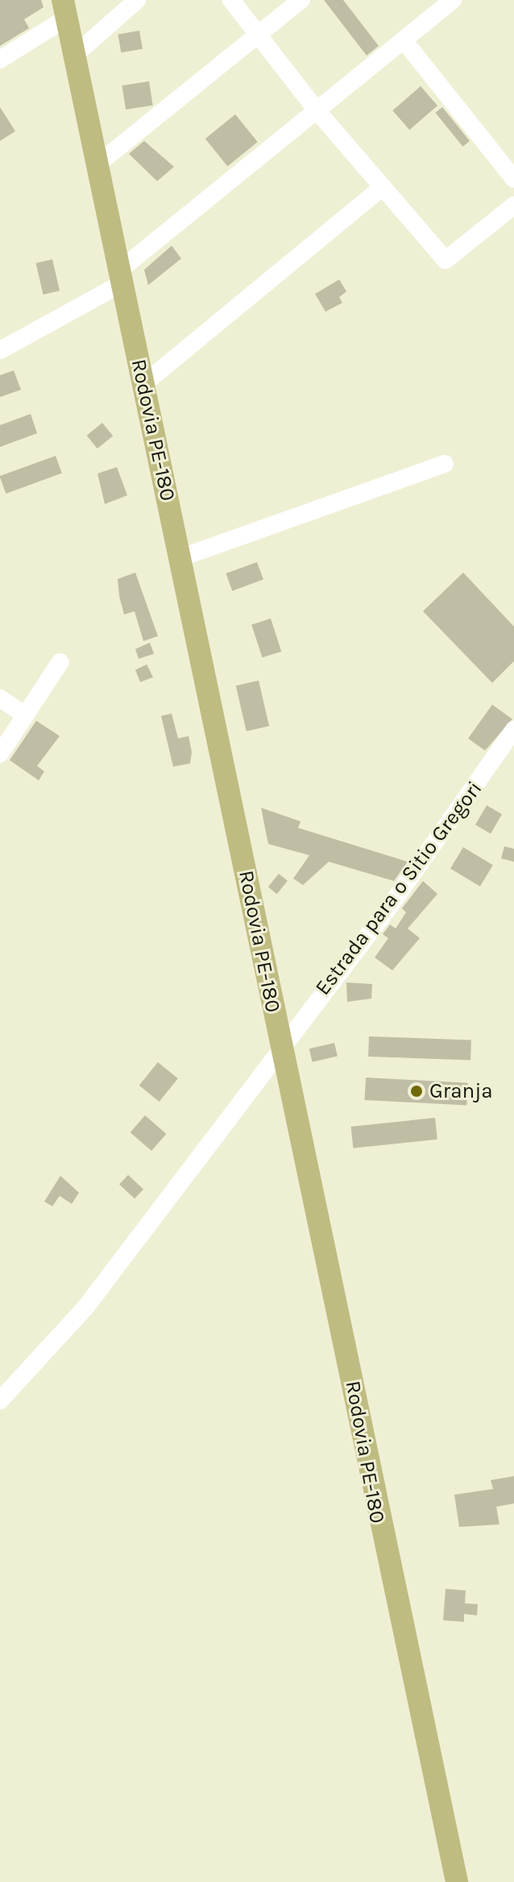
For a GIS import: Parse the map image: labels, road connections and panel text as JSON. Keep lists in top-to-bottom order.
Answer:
{
  "streets": {
    "main road": ["Rodovia PE-180"],
    "street": ["Estrada para o Sitio Gregori"]
  },
  "crossings": [
    ["Rodovia PE-180", "Estrada para o Sitio Gregori"]
  ],
  "places": ["Granja"]
}
